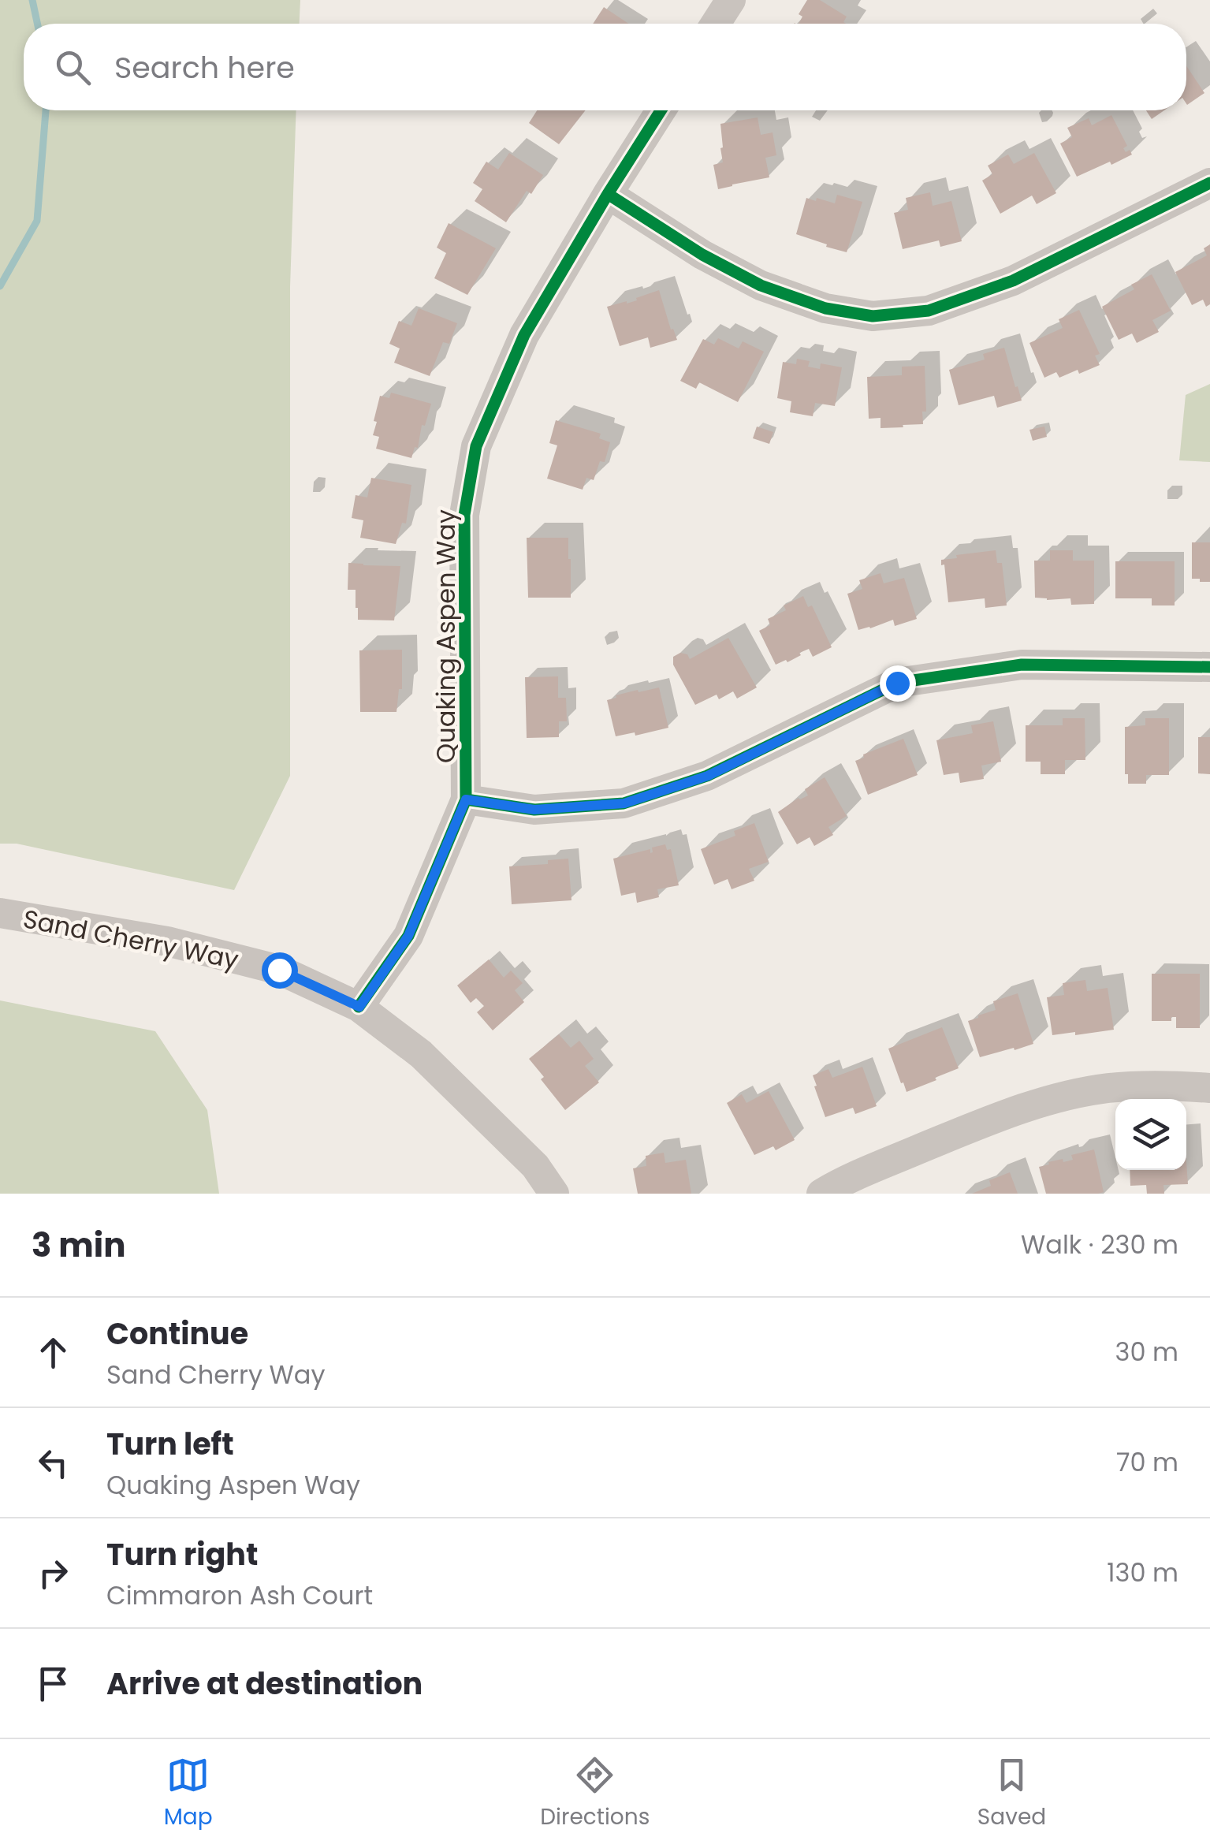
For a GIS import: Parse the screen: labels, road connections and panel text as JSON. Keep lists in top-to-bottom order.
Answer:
{
  "streets": {
    "street": ["Quaking Aspen Way", "Sand Cherry Way"]
  },
  "crossings": [
    ["Quaking Aspen Way", "Sand Cherry Way"]
  ],
  "page": {
    "search": "Search here",
    "heading": ["3 min", "Walk · 230 m"],
    "list": [
      ["Continue", "Sand Cherry Way", "30 m"],
      ["Turn left", "Quaking Aspen Way", "70 m"],
      ["Turn right", "Cimmaron Ash Court", "130 m"],
      "Arrive at destination"
    ],
    "nav": ["Map", "Directions", "Saved"]
  }
}
